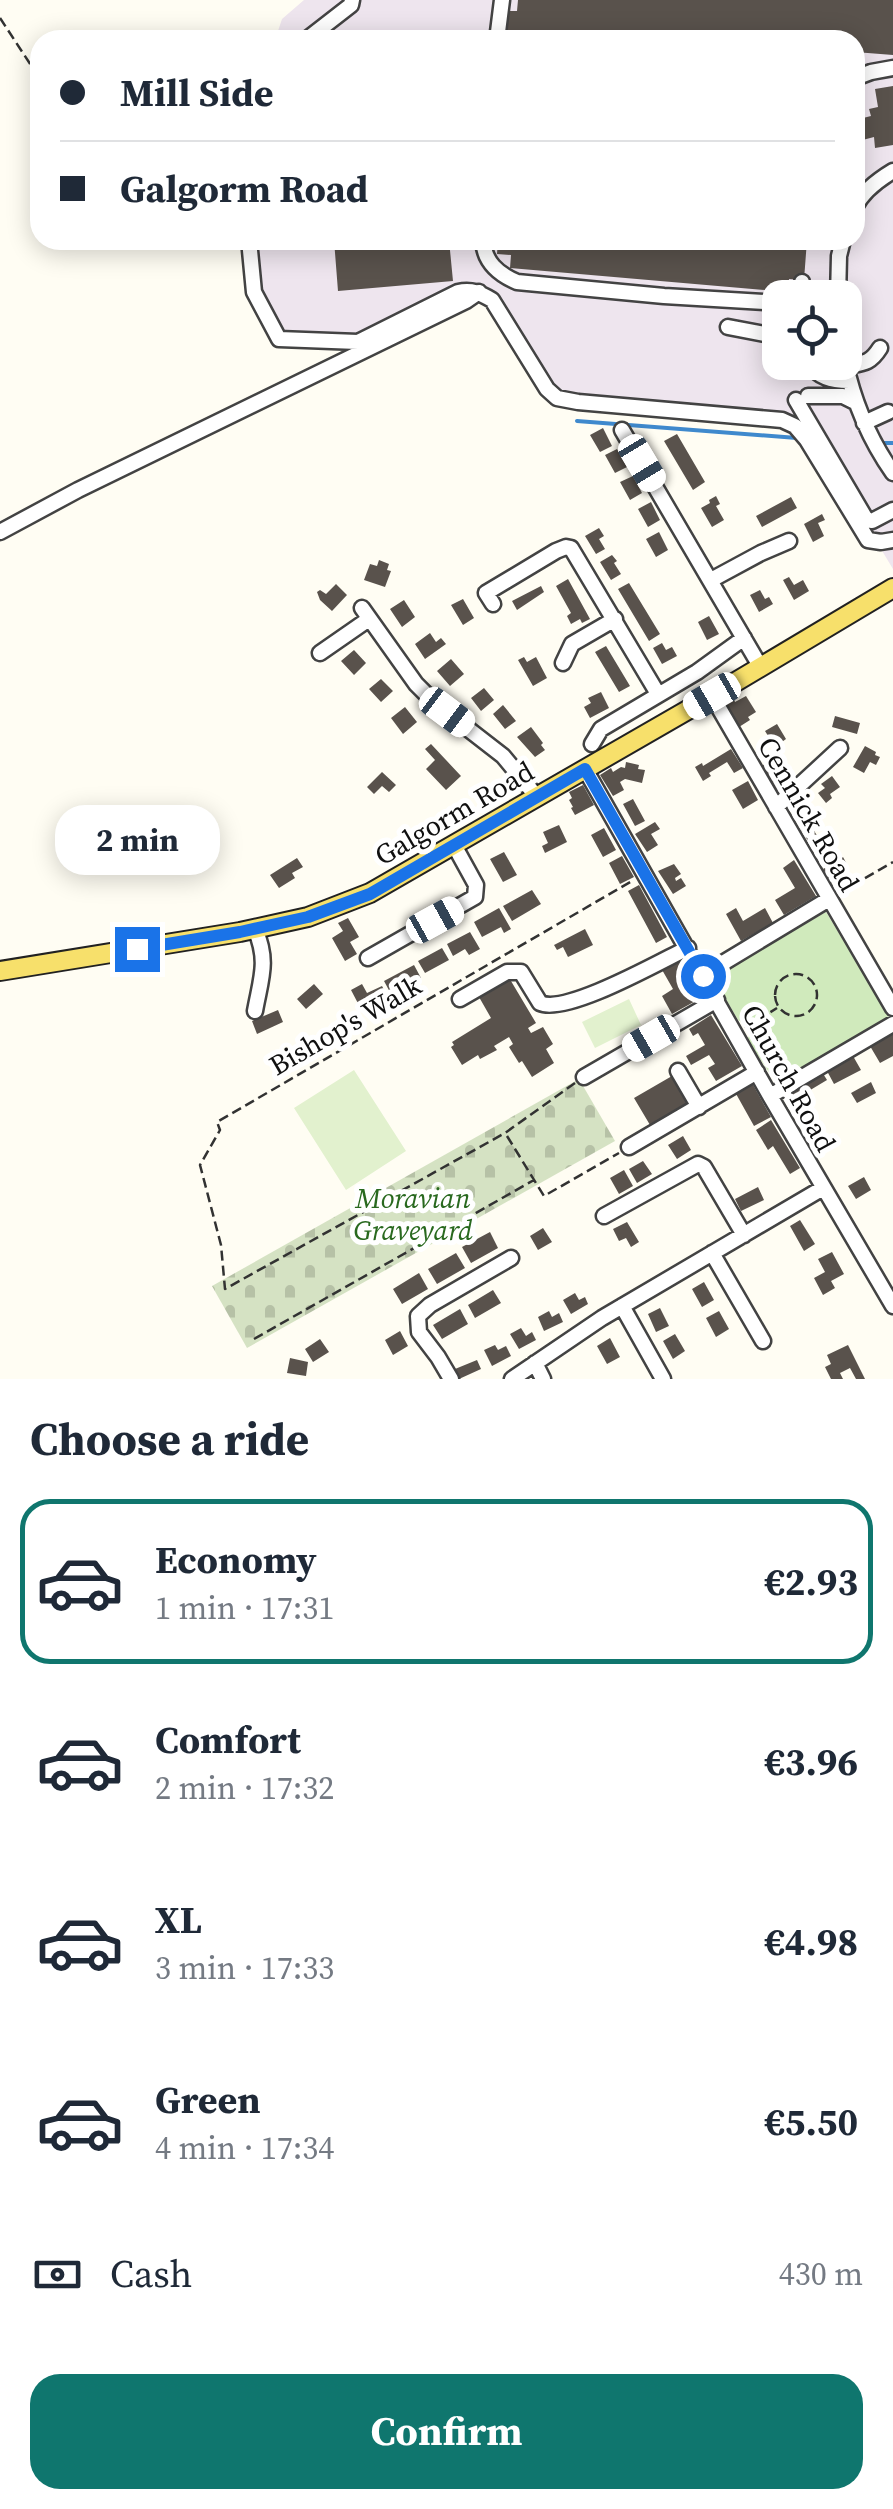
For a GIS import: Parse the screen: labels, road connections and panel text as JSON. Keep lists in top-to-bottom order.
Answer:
{
  "streets": {
    "main road": ["Galgorm Road"],
    "street": ["Cennick Road", "Church Road"],
    "path": ["Bishop's Walk"]
  },
  "crossings": [
    ["Galgorm Road", "Cennick Road"],
    ["Galgorm Road", "Church Road"],
    ["Bishop's Walk", "Church Road"]
  ],
  "parks": ["Moravian Graveyard"],
  "page": {
    "banner": ["Mill Side", "Galgorm Road"],
    "bubble": "2 min",
    "heading": "Choose a ride",
    "list": [
      {
        "name": "Economy",
        "note": "1 min · 17:31",
        "value": "€2.93"
      },
      {
        "name": "Comfort",
        "note": "2 min · 17:32",
        "value": "€3.96"
      },
      {
        "name": "XL",
        "note": "3 min · 17:33",
        "value": "€4.98"
      },
      {
        "name": "Green",
        "note": "4 min · 17:34",
        "value": "€5.50"
      }
    ],
    "pay": ["Cash", "430 m"],
    "buttons": "Confirm"
  }
}
